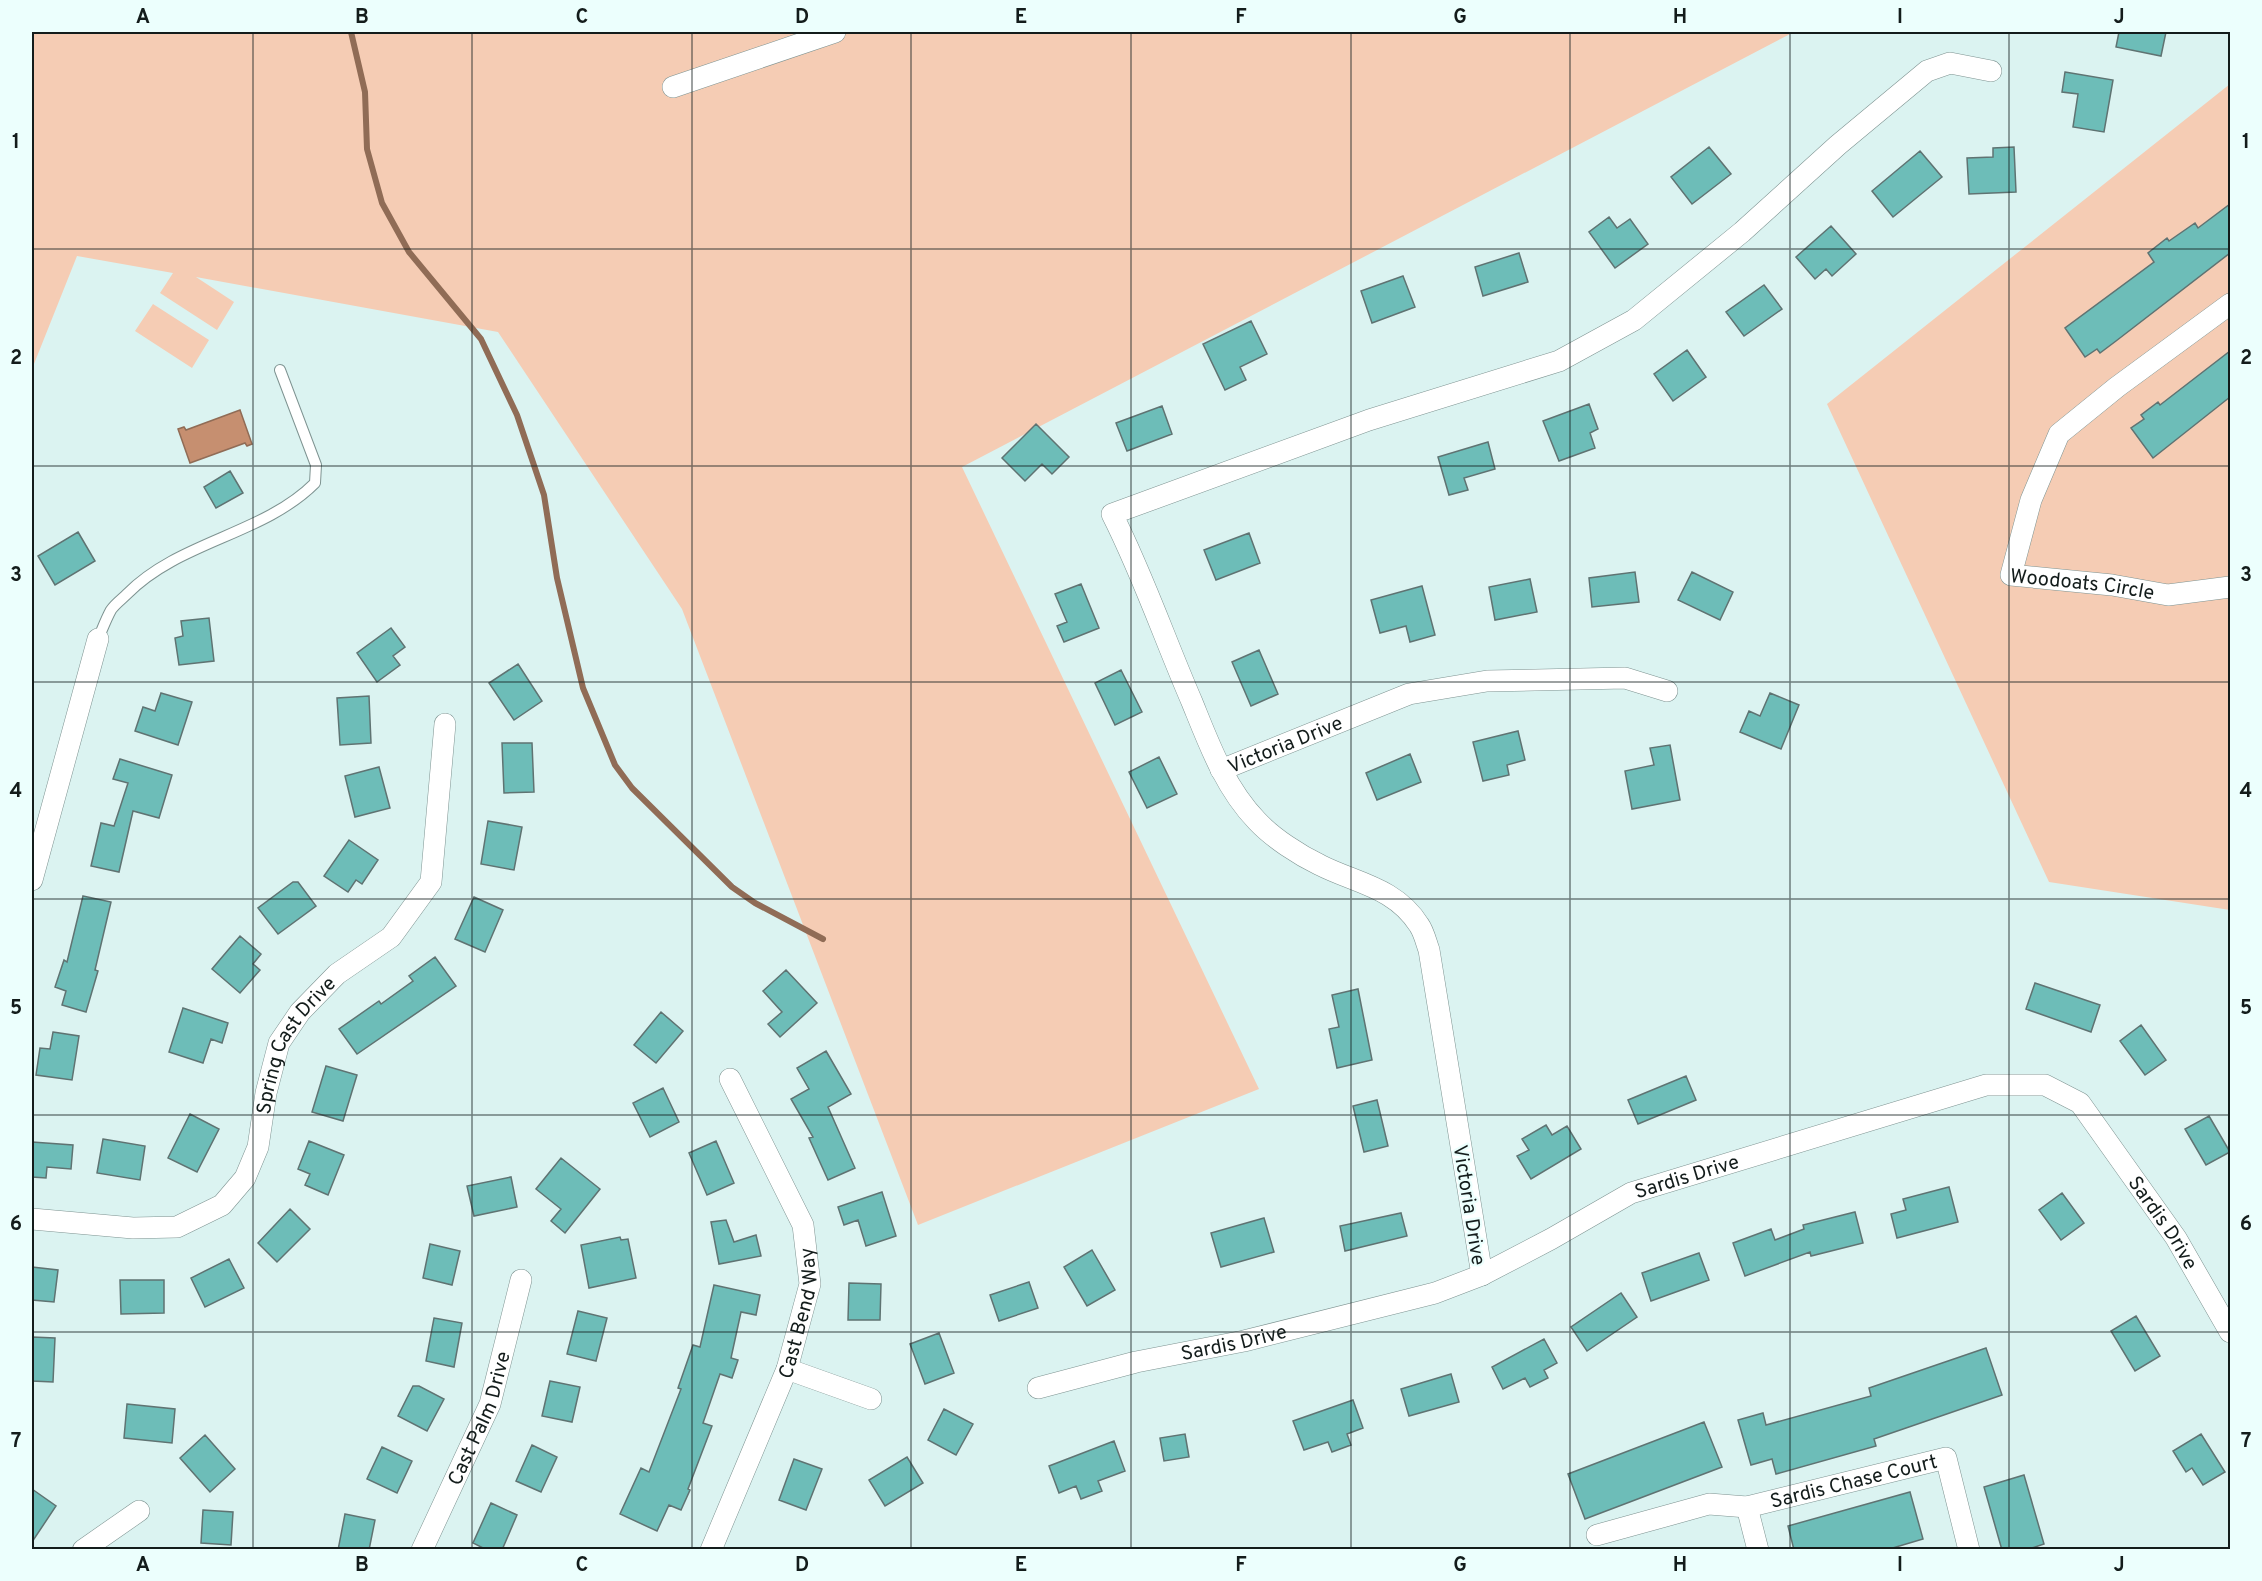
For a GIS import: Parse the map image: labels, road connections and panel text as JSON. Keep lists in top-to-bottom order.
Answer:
{
  "streets": {
    "street": [
      "Woodoats Circle",
      "Victoria Drive",
      "Spring Cast Drive",
      "Sardis Drive",
      "Cast Bend Way",
      "Cast Palm Drive",
      "Sardis Chase Court"
    ]
  },
  "crossings": [
    ["Victoria Drive", "Sardis Drive"]
  ],
  "grid": {
    "columns": [
      "A",
      "B",
      "C",
      "D",
      "E",
      "F",
      "G",
      "H",
      "I",
      "J"
    ],
    "rows": [
      "1",
      "2",
      "3",
      "4",
      "5",
      "6",
      "7"
    ]
  }
}
